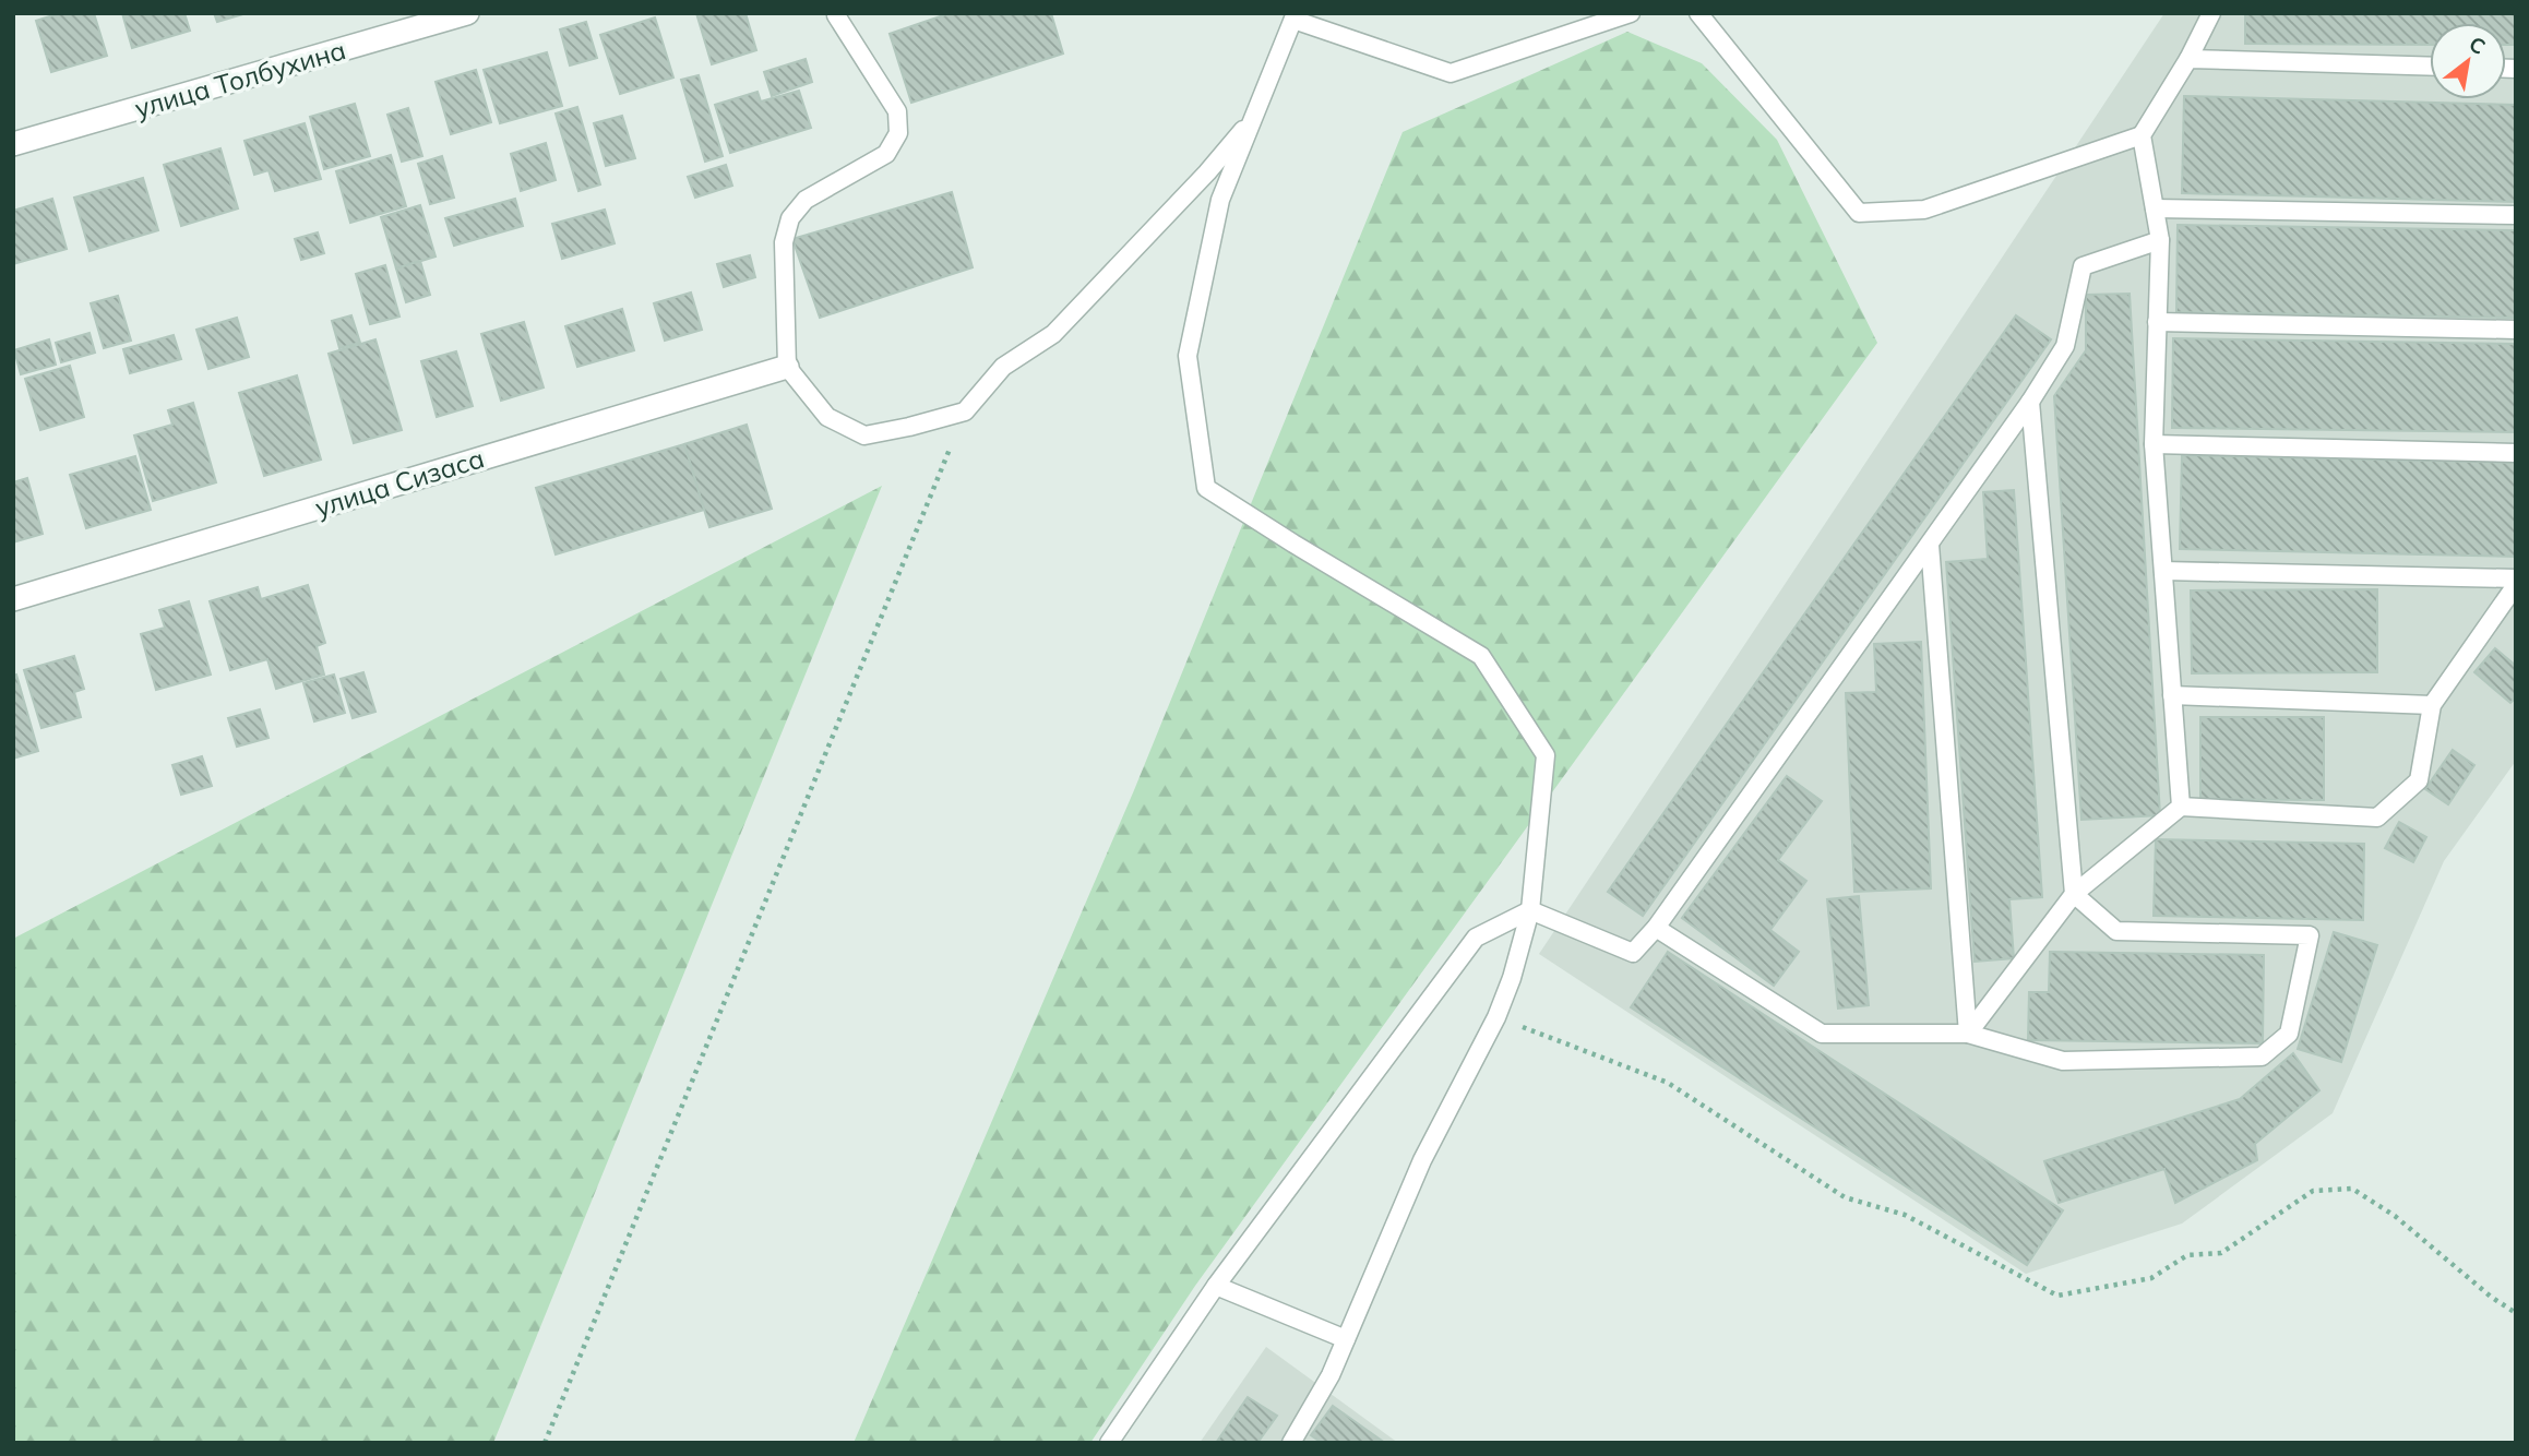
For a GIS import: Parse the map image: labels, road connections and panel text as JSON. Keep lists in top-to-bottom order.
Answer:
{
  "streets": {
    "street": ["улица Толбухина", "улица Сизаса"]
  },
  "north": "top right"
}
